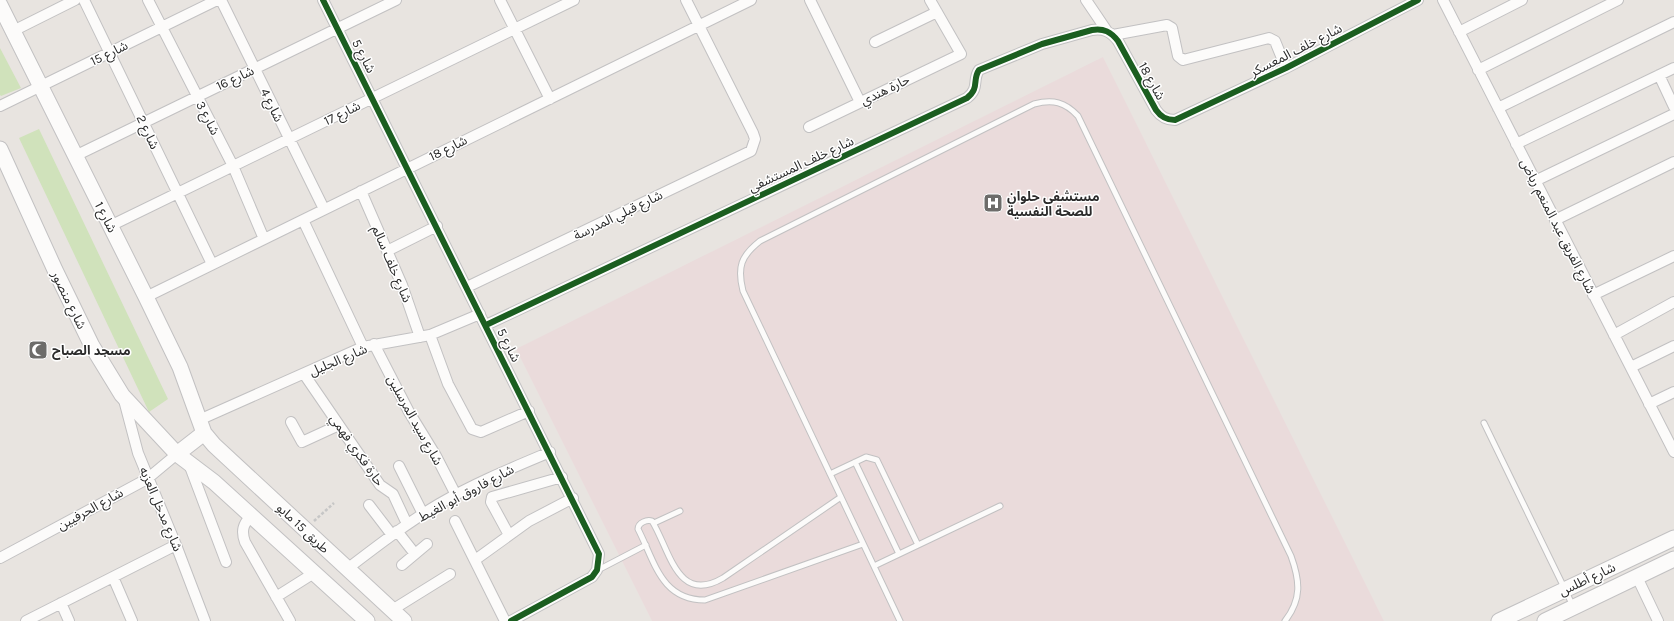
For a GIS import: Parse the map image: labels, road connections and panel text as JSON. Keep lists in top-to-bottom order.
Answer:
{
  "streets": {
    "street": [
      "شارع خلف المعسكر",
      "شارع 15",
      "شارع 5",
      "شارع 16",
      "شارع 18",
      "حارة هندي",
      "شارع 4",
      "شارع 17",
      "شارع 3",
      "شارع 2",
      "شارع خلف المستشفي",
      "شارع قبلي المدرسة",
      "شارع 1",
      "شارع الفريق عبد المنعم رياض",
      "شارع خلف سالم",
      "شارع منصور",
      "شارع الجليل",
      "شارع سيد المرسلين",
      "حارة فكري فهمي",
      "شارع فاروق أبو الغيط",
      "شارع الحرفيين",
      "شارع مدخل العزبه",
      "طريق 15 مايو",
      "شارع أطلس"
    ]
  },
  "crossings": [
    ["شارع خلف المعسكر", "شارع 18"],
    ["شارع 15", "شارع 3"],
    ["شارع 15", "شارع 2"],
    ["شارع 15", "شارع 1"],
    ["شارع 5", "شارع 16"],
    ["شارع 5", "شارع 18"],
    ["شارع 5", "شارع 17"],
    ["شارع 5", "شارع خلف المستشفي"],
    ["شارع 5", "شارع قبلي المدرسة"],
    ["شارع 5", "شارع خلف سالم"],
    ["شارع 5", "شارع الجليل"],
    ["شارع 5", "شارع فاروق أبو الغيط"],
    ["شارع 16", "شارع 4"],
    ["شارع 16", "شارع 3"],
    ["شارع 16", "شارع 2"],
    ["شارع 16", "شارع 1"],
    ["شارع 18", "شارع 4"],
    ["شارع 18", "شارع 3"],
    ["شارع 18", "شارع 2"],
    ["شارع 18", "شارع خلف المستشفي"],
    ["شارع 18", "شارع قبلي المدرسة"],
    ["شارع 18", "شارع 1"],
    ["شارع 18", "شارع خلف سالم"],
    ["شارع 4", "شارع 17"],
    ["شارع 17", "شارع 3"],
    ["شارع 17", "شارع 2"],
    ["شارع 17", "شارع 1"],
    ["شارع 1", "شارع الجليل"],
    ["شارع 1", "طريق 15 مايو"],
    ["شارع خلف سالم", "شارع الجليل"],
    ["شارع منصور", "شارع الحرفيين"],
    ["شارع منصور", "شارع مدخل العزبه"],
    ["شارع منصور", "طريق 15 مايو"],
    ["شارع الجليل", "شارع سيد المرسلين"],
    ["شارع الجليل", "حارة فكري فهمي"],
    ["شارع الجليل", "طريق 15 مايو"],
    ["شارع سيد المرسلين", "شارع فاروق أبو الغيط"],
    ["حارة فكري فهمي", "شارع فاروق أبو الغيط"],
    ["شارع فاروق أبو الغيط", "طريق 15 مايو"],
    ["شارع الحرفيين", "شارع مدخل العزبه"],
    ["شارع الحرفيين", "طريق 15 مايو"]
  ],
  "places": {
    "hospital": ["مستشفي حلوان للصحة النفسية"],
    "mosque": ["مسجد الصباح"]
  }
}
